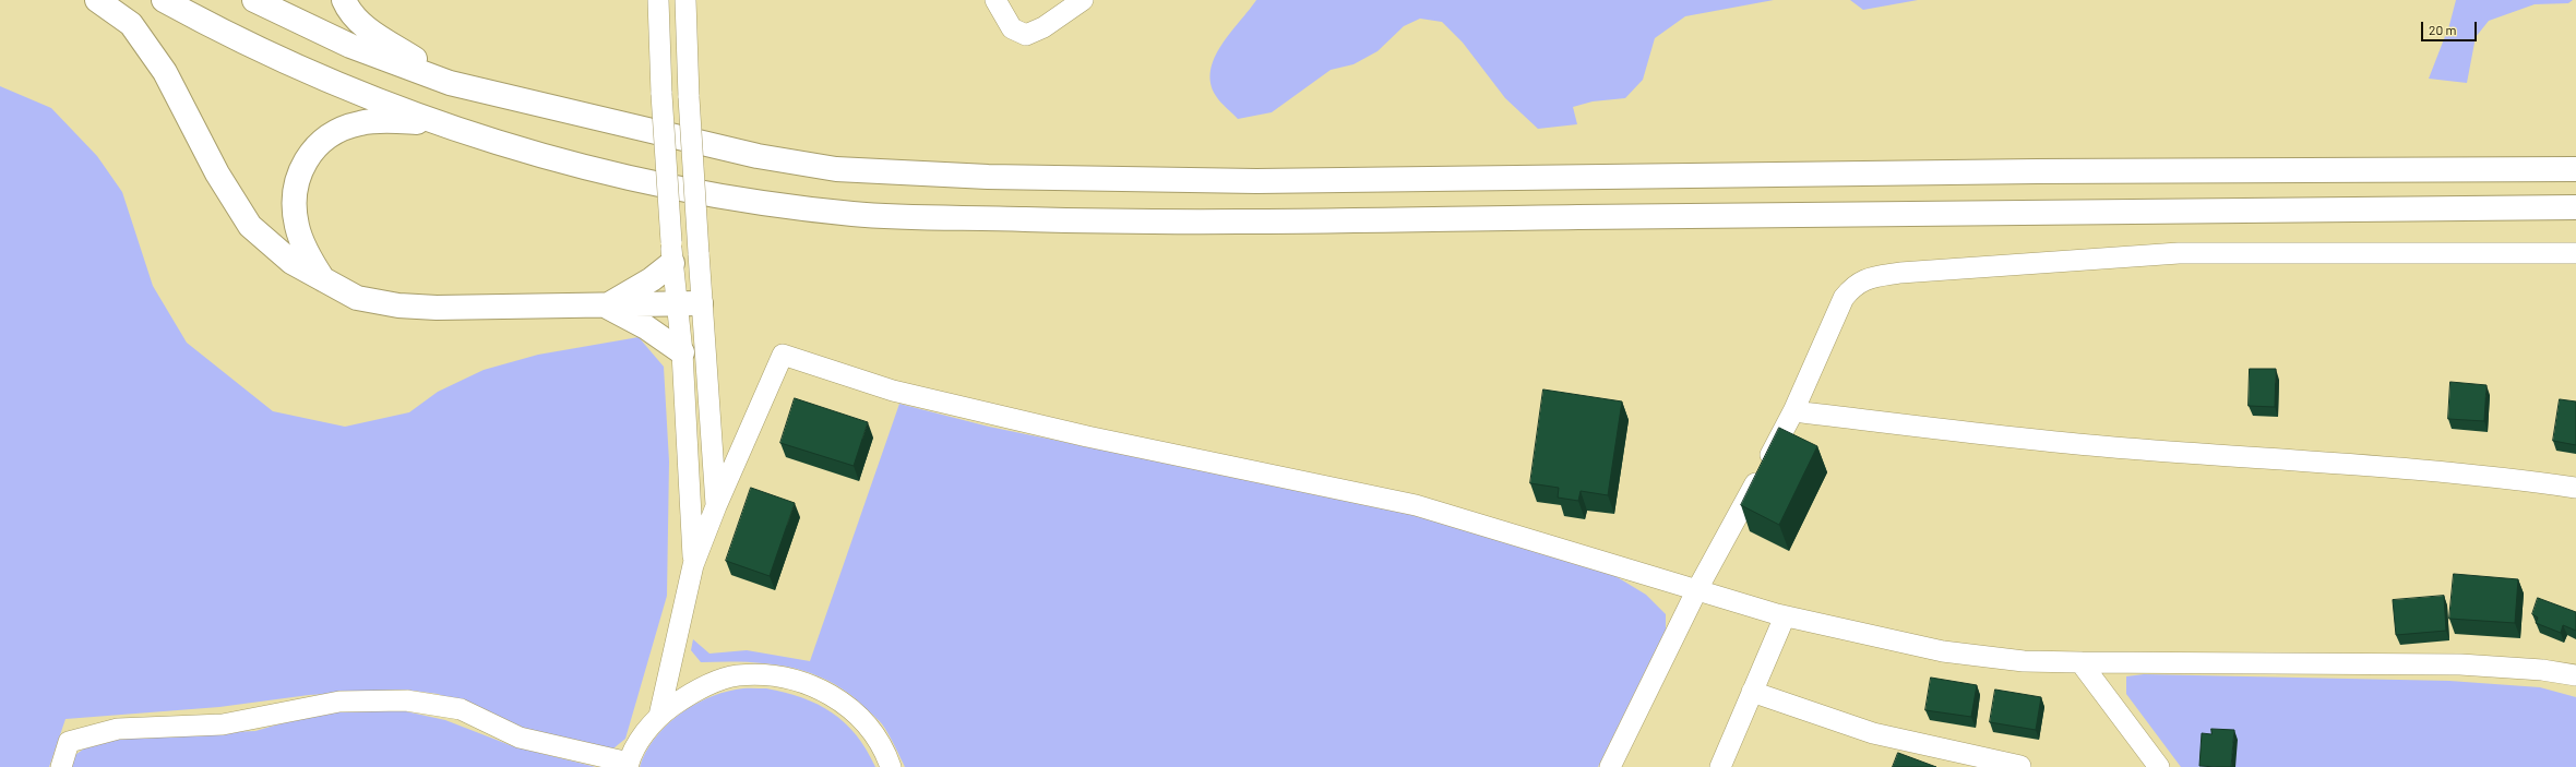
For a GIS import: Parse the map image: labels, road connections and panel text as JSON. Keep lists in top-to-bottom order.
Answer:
{
  "scale_bar": "20 m"
}
